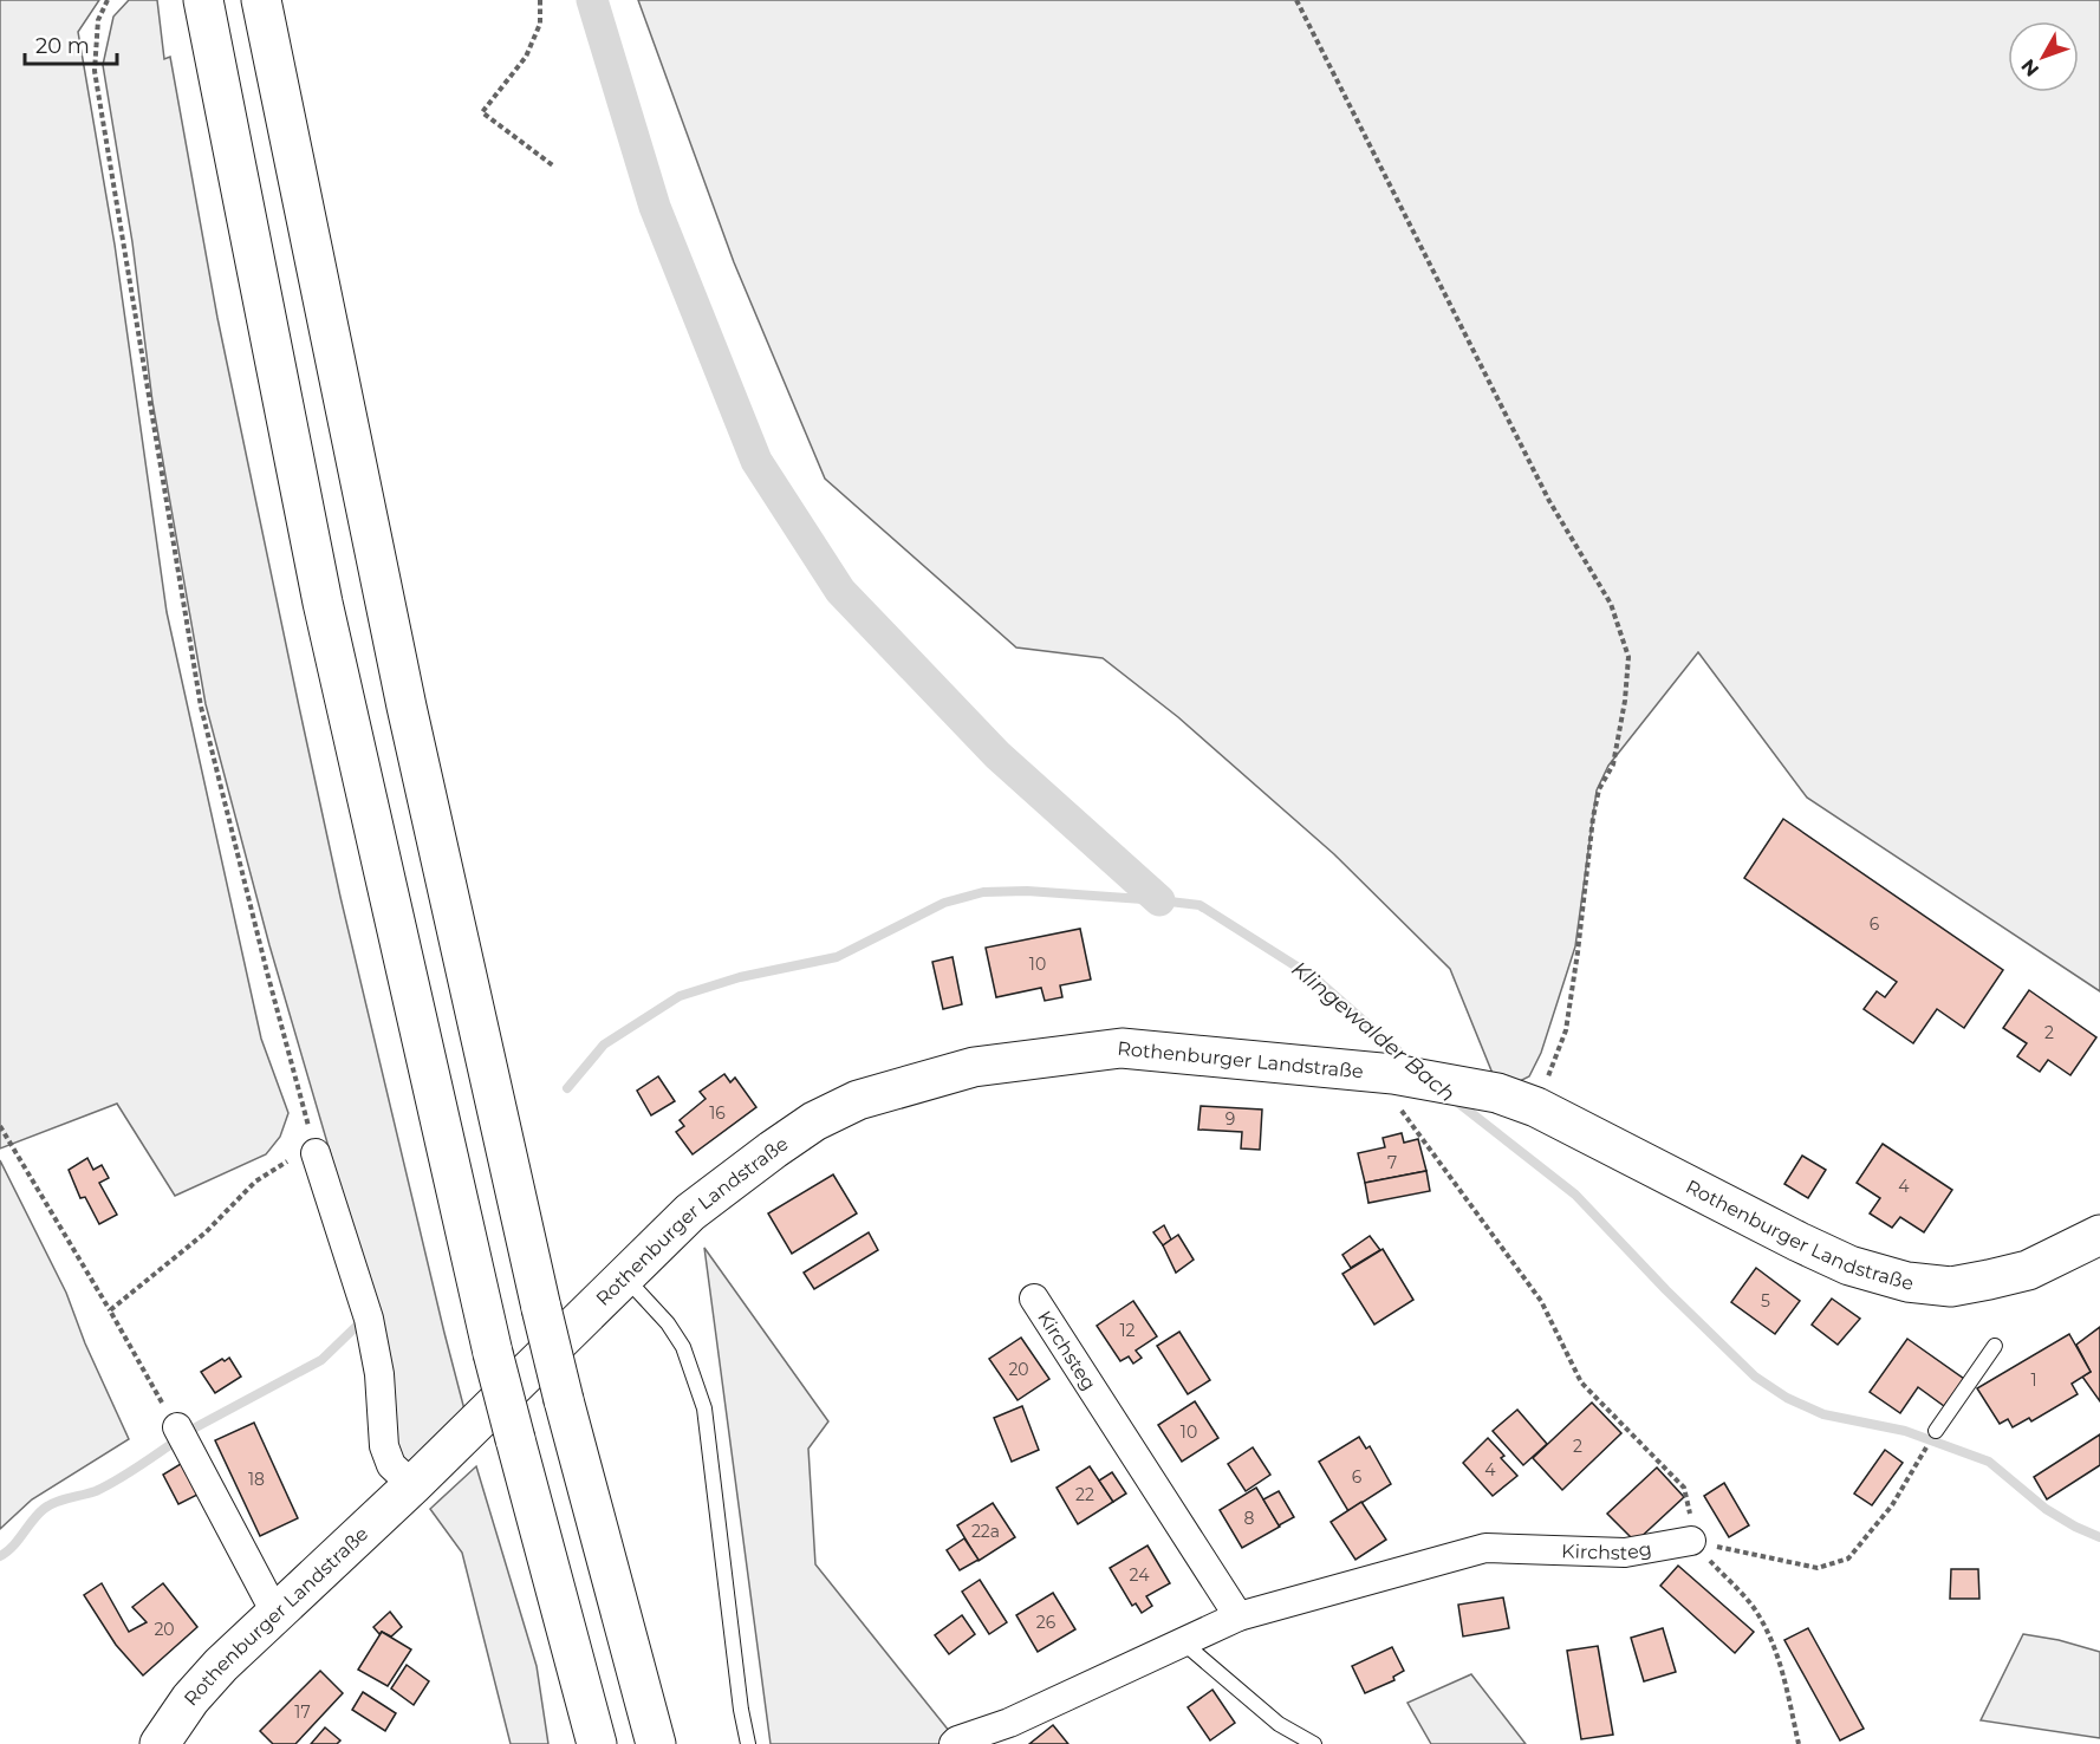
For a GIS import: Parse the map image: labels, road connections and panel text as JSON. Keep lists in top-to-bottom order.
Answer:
{
  "streets": {
    "main road": ["Rothenburger Landstraße"],
    "street": ["Kirchsteg"]
  },
  "water": ["Klingewalder Bach"],
  "house_numbers": [
    "6",
    "10",
    "2",
    "16",
    "9",
    "7",
    "4",
    "5",
    "12",
    "20",
    "1",
    "10",
    "2",
    "4",
    "6",
    "18",
    "22",
    "8",
    "22a",
    "24",
    "26",
    "20",
    "17"
  ],
  "scale_bar": "20 m",
  "north": "bottom left"
}
